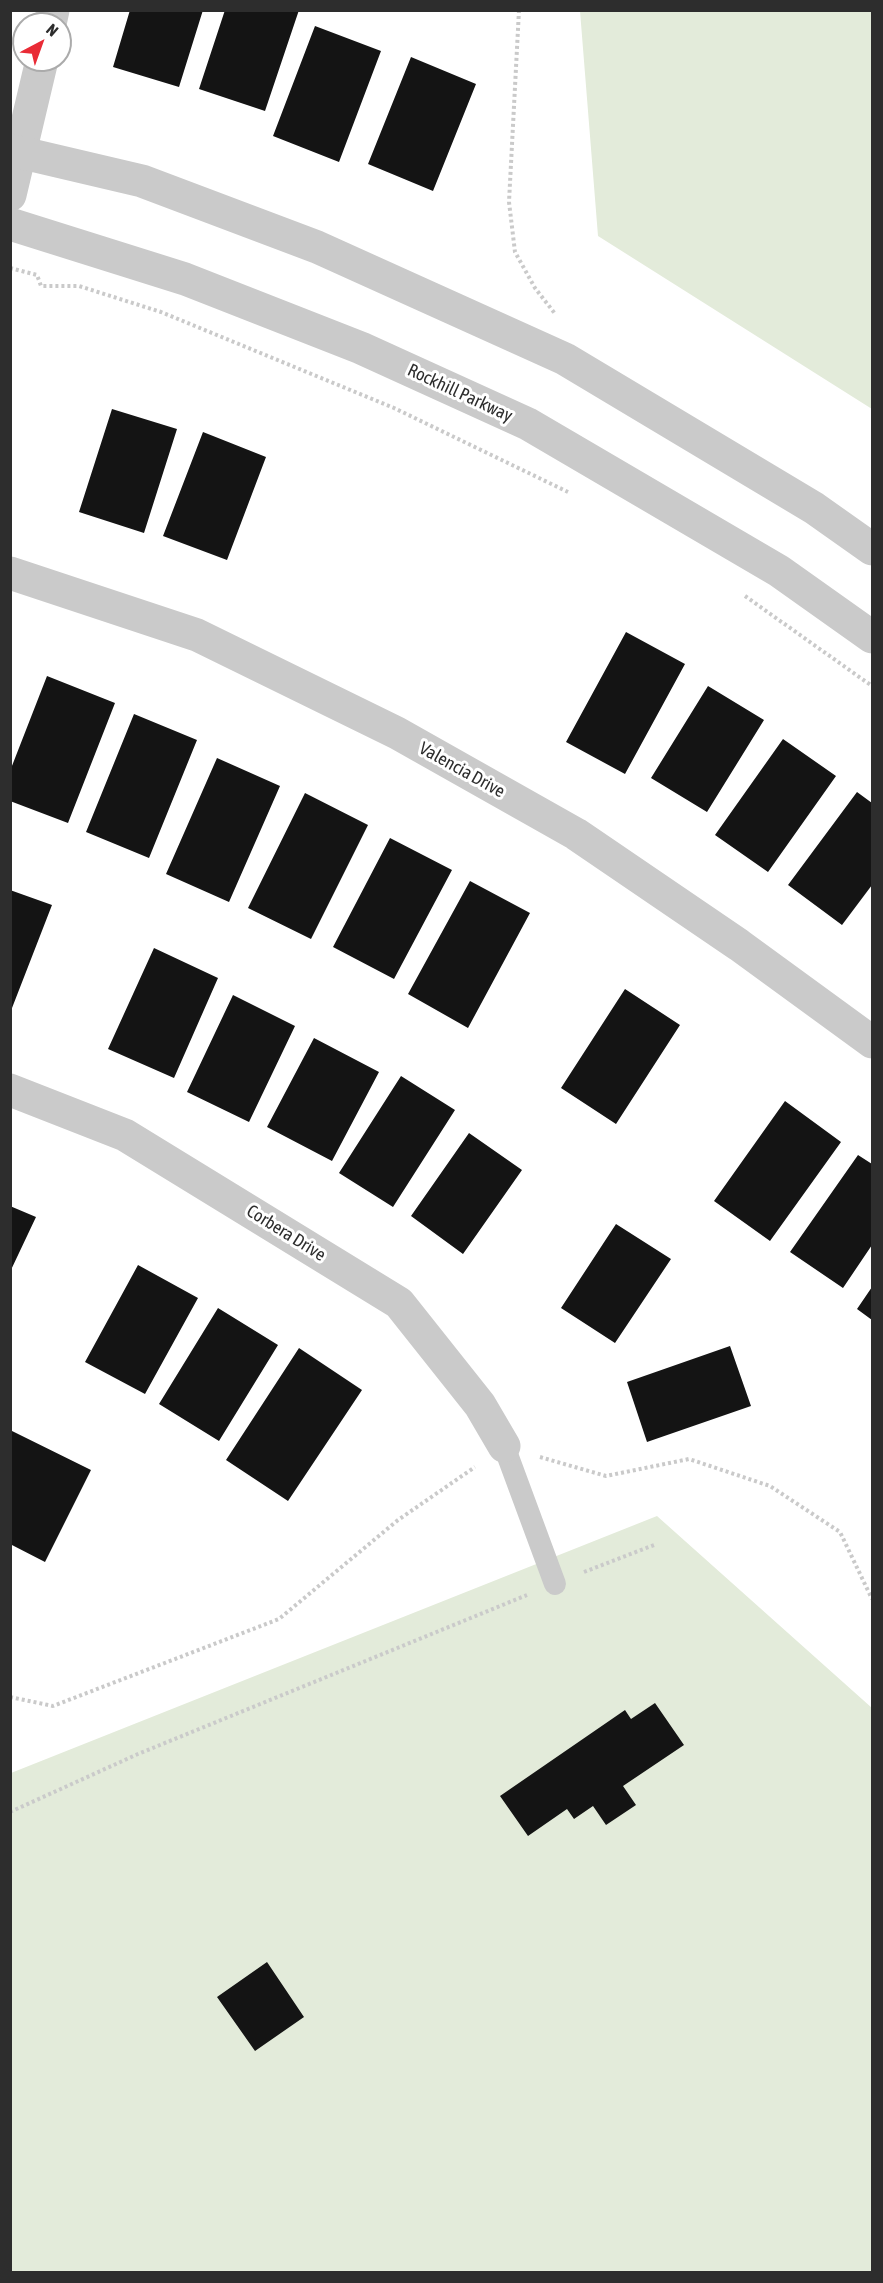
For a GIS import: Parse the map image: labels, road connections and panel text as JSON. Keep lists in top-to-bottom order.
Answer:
{
  "streets": {
    "street": ["Rockhill Parkway", "Valencia Drive", "Corbera Drive"]
  },
  "north": "top right"
}
